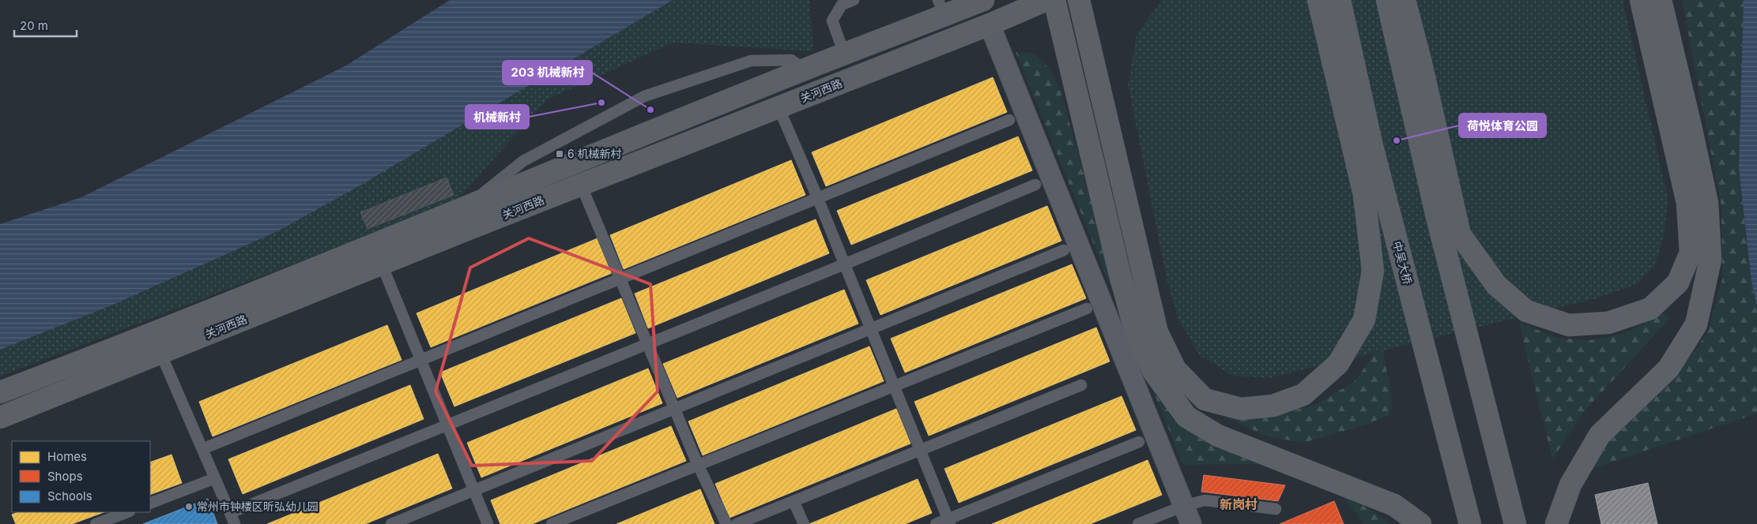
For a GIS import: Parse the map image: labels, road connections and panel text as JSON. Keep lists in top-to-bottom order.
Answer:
{
  "streets": {
    "main road": ["关河西路", "中吴大桥"]
  },
  "districts": ["新岗村"],
  "places": {
    "other": [
      "机械新村",
      "203 机械新村",
      "荷悦体育公园",
      "常州市钟楼区昕弘幼儿园"
    ],
    "transit": ["6 机械新村"]
  },
  "legend": ["Homes", "Shops", "Schools"],
  "scale_bar": "20 m"
}
